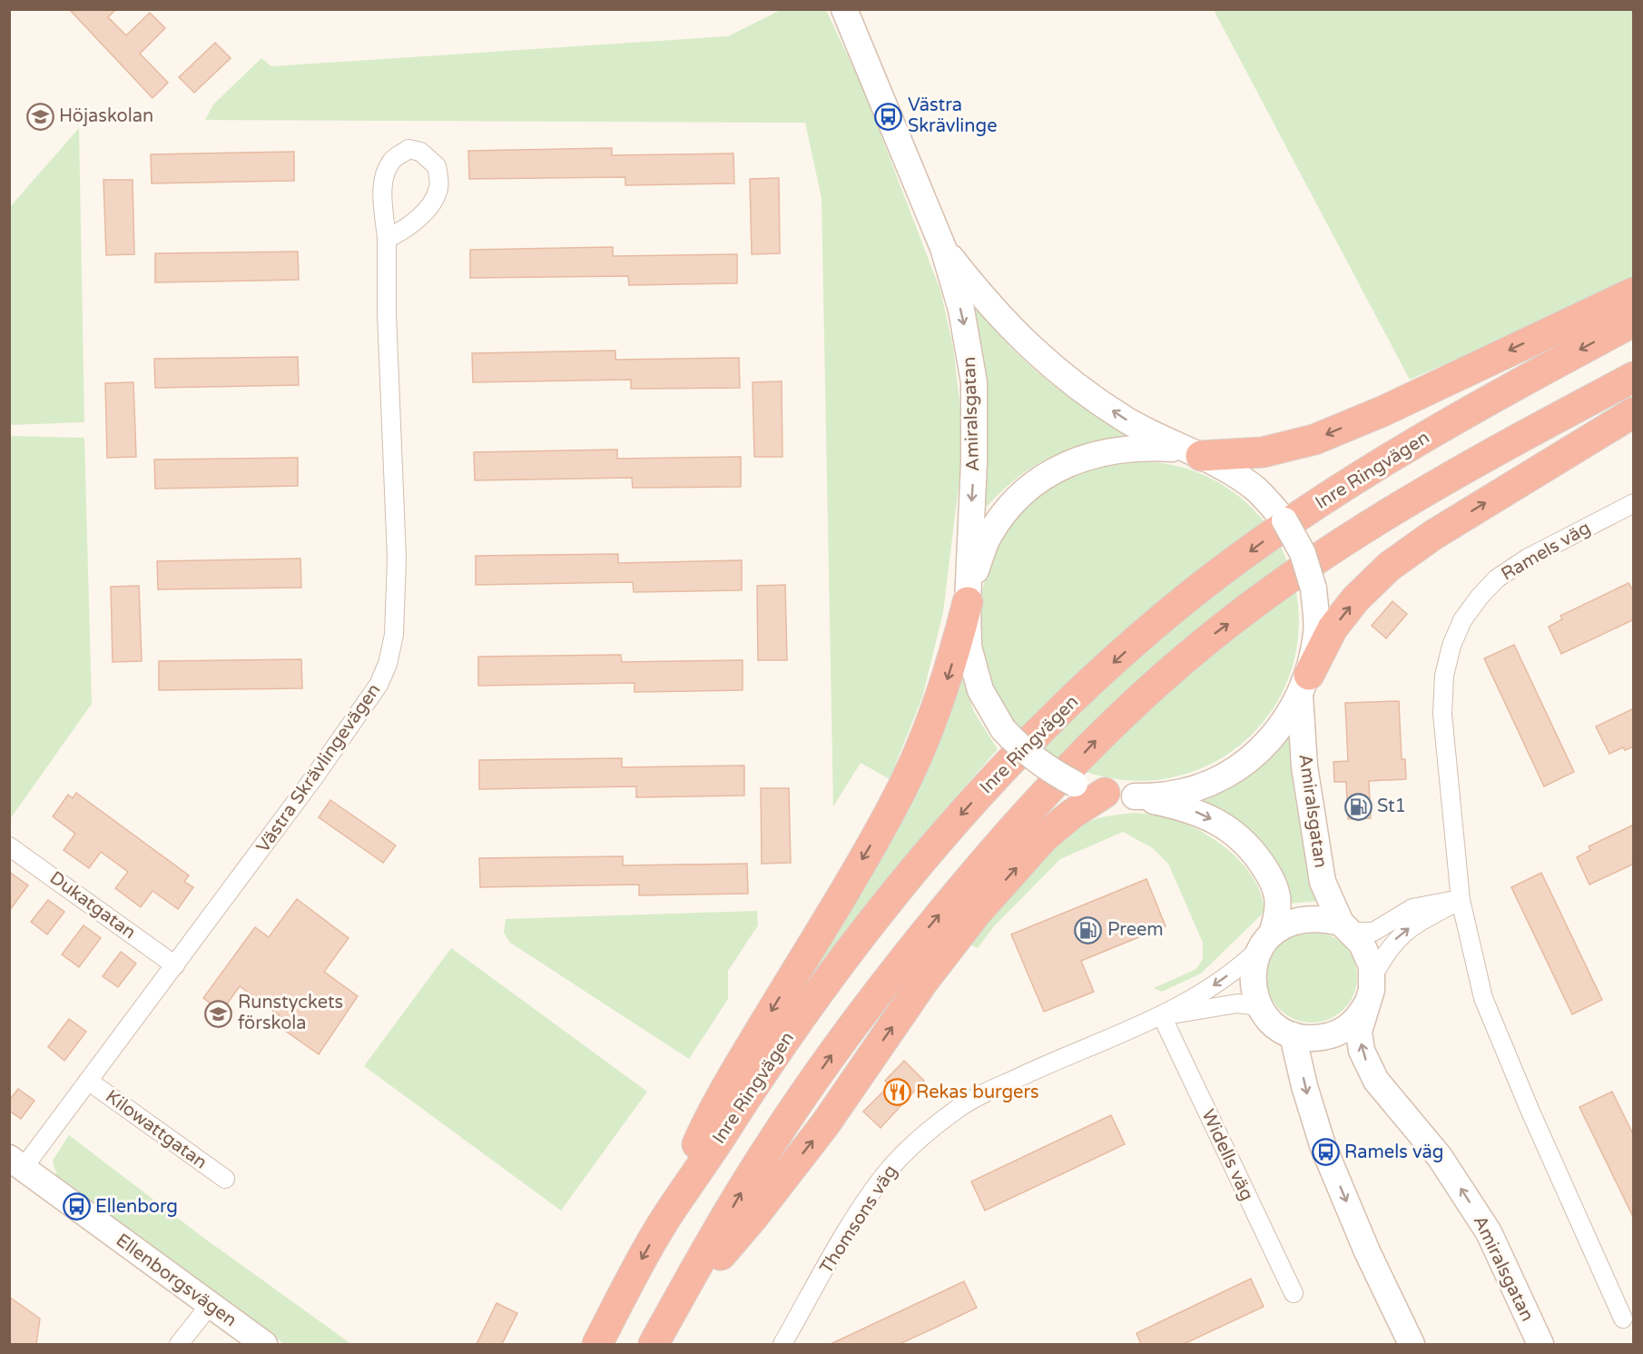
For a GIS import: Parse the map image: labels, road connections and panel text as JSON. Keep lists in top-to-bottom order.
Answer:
{
  "streets": {
    "highway": ["Inre Ringvägen"],
    "main road": ["Amiralsgatan", "Ellenborgsvägen"],
    "street": [
      "Ramels väg",
      "Västra Skrävlingevägen",
      "Dukatgatan",
      "Kilowattgatan",
      "Widells väg",
      "Thomsons väg"
    ]
  },
  "crossings": [
    ["Amiralsgatan", "Thomsons väg"],
    ["Västra Skrävlingevägen", "Dukatgatan"],
    ["Västra Skrävlingevägen", "Kilowattgatan"],
    ["Västra Skrävlingevägen", "Ellenborgsvägen"],
    ["Widells väg", "Thomsons väg"]
  ],
  "places": {
    "school or university": ["Höjaskolan", "Runstyckets förskola"],
    "bus stop": ["Västra Skrävlinge", "Ramels väg", "Ellenborg"],
    "fuel station": ["St1", "Preem"],
    "restaurant": ["Rekas burgers"]
  }
}
